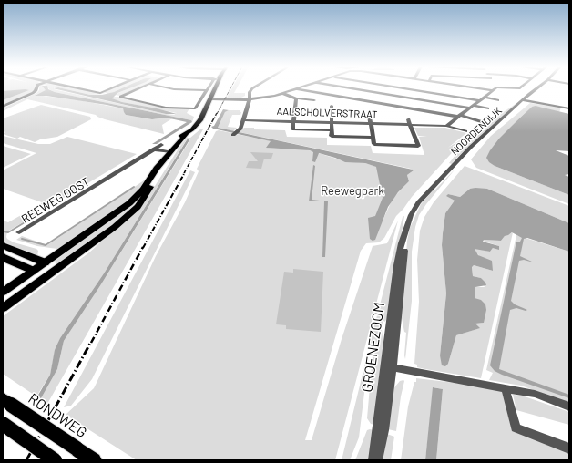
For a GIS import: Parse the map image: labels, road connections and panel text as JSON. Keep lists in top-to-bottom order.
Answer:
{
  "streets": {
    "highway": ["RONDWEG"],
    "street": [
      "AALSCHOLVERSTRAAT",
      "NOORDENDIJK",
      "REEWEG OOST",
      "GROENEZOOM"
    ]
  },
  "crossings": [
    ["NOORDENDIJK", "GROENEZOOM"]
  ],
  "parks": ["Reewegpark"]
}
